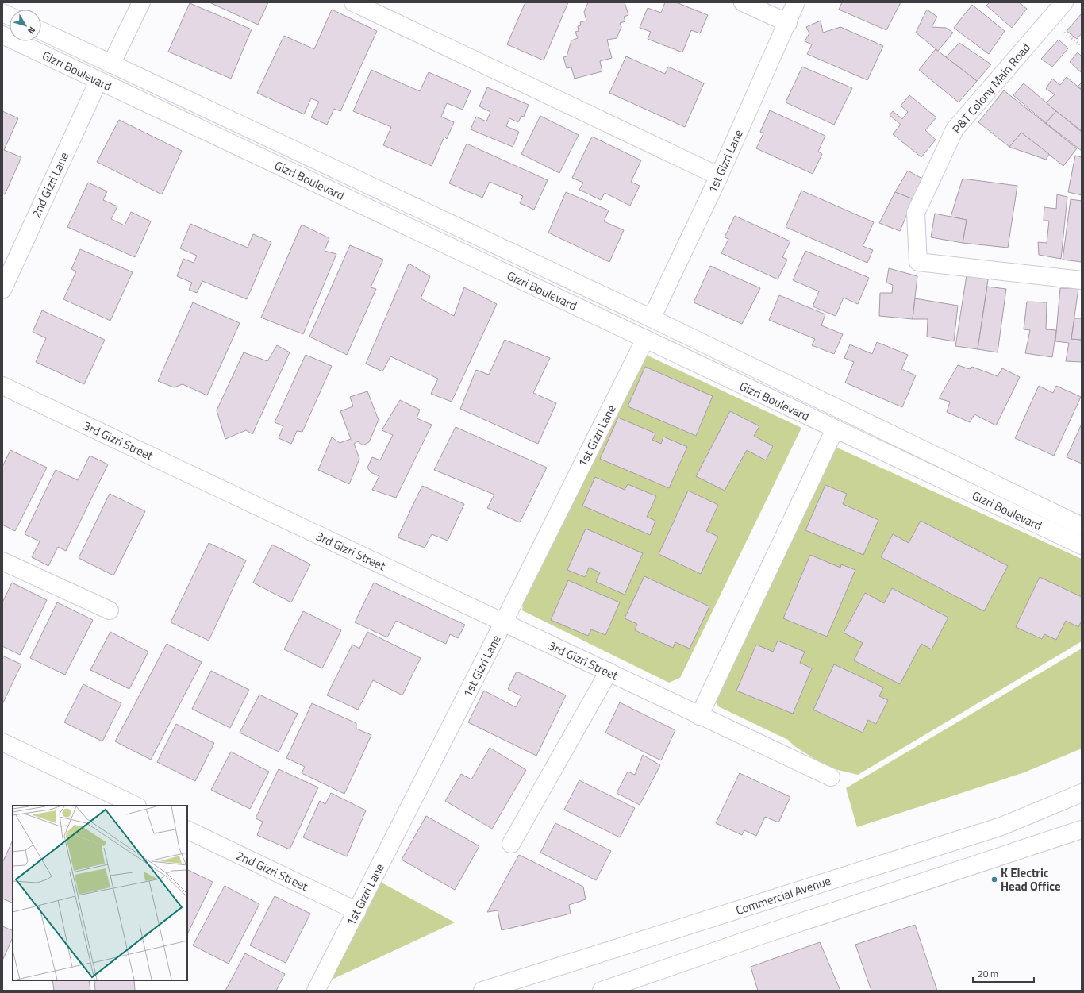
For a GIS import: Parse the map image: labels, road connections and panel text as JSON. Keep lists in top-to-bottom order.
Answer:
{
  "streets": {
    "street": [
      "Gizri Boulevard",
      "P&T Colony Main Road",
      "1st Gizri Lane",
      "2nd Gizri Lane",
      "3rd Gizri Street",
      "2nd Gizri Street",
      "Commercial Avenue"
    ]
  },
  "crossings": [
    ["Gizri Boulevard", "1st Gizri Lane"],
    ["Gizri Boulevard", "2nd Gizri Lane"],
    ["1st Gizri Lane", "3rd Gizri Street"],
    ["1st Gizri Lane", "2nd Gizri Street"]
  ],
  "places": ["K Electric Head Office"],
  "scale_bar": "20 m",
  "north": "bottom right"
}
